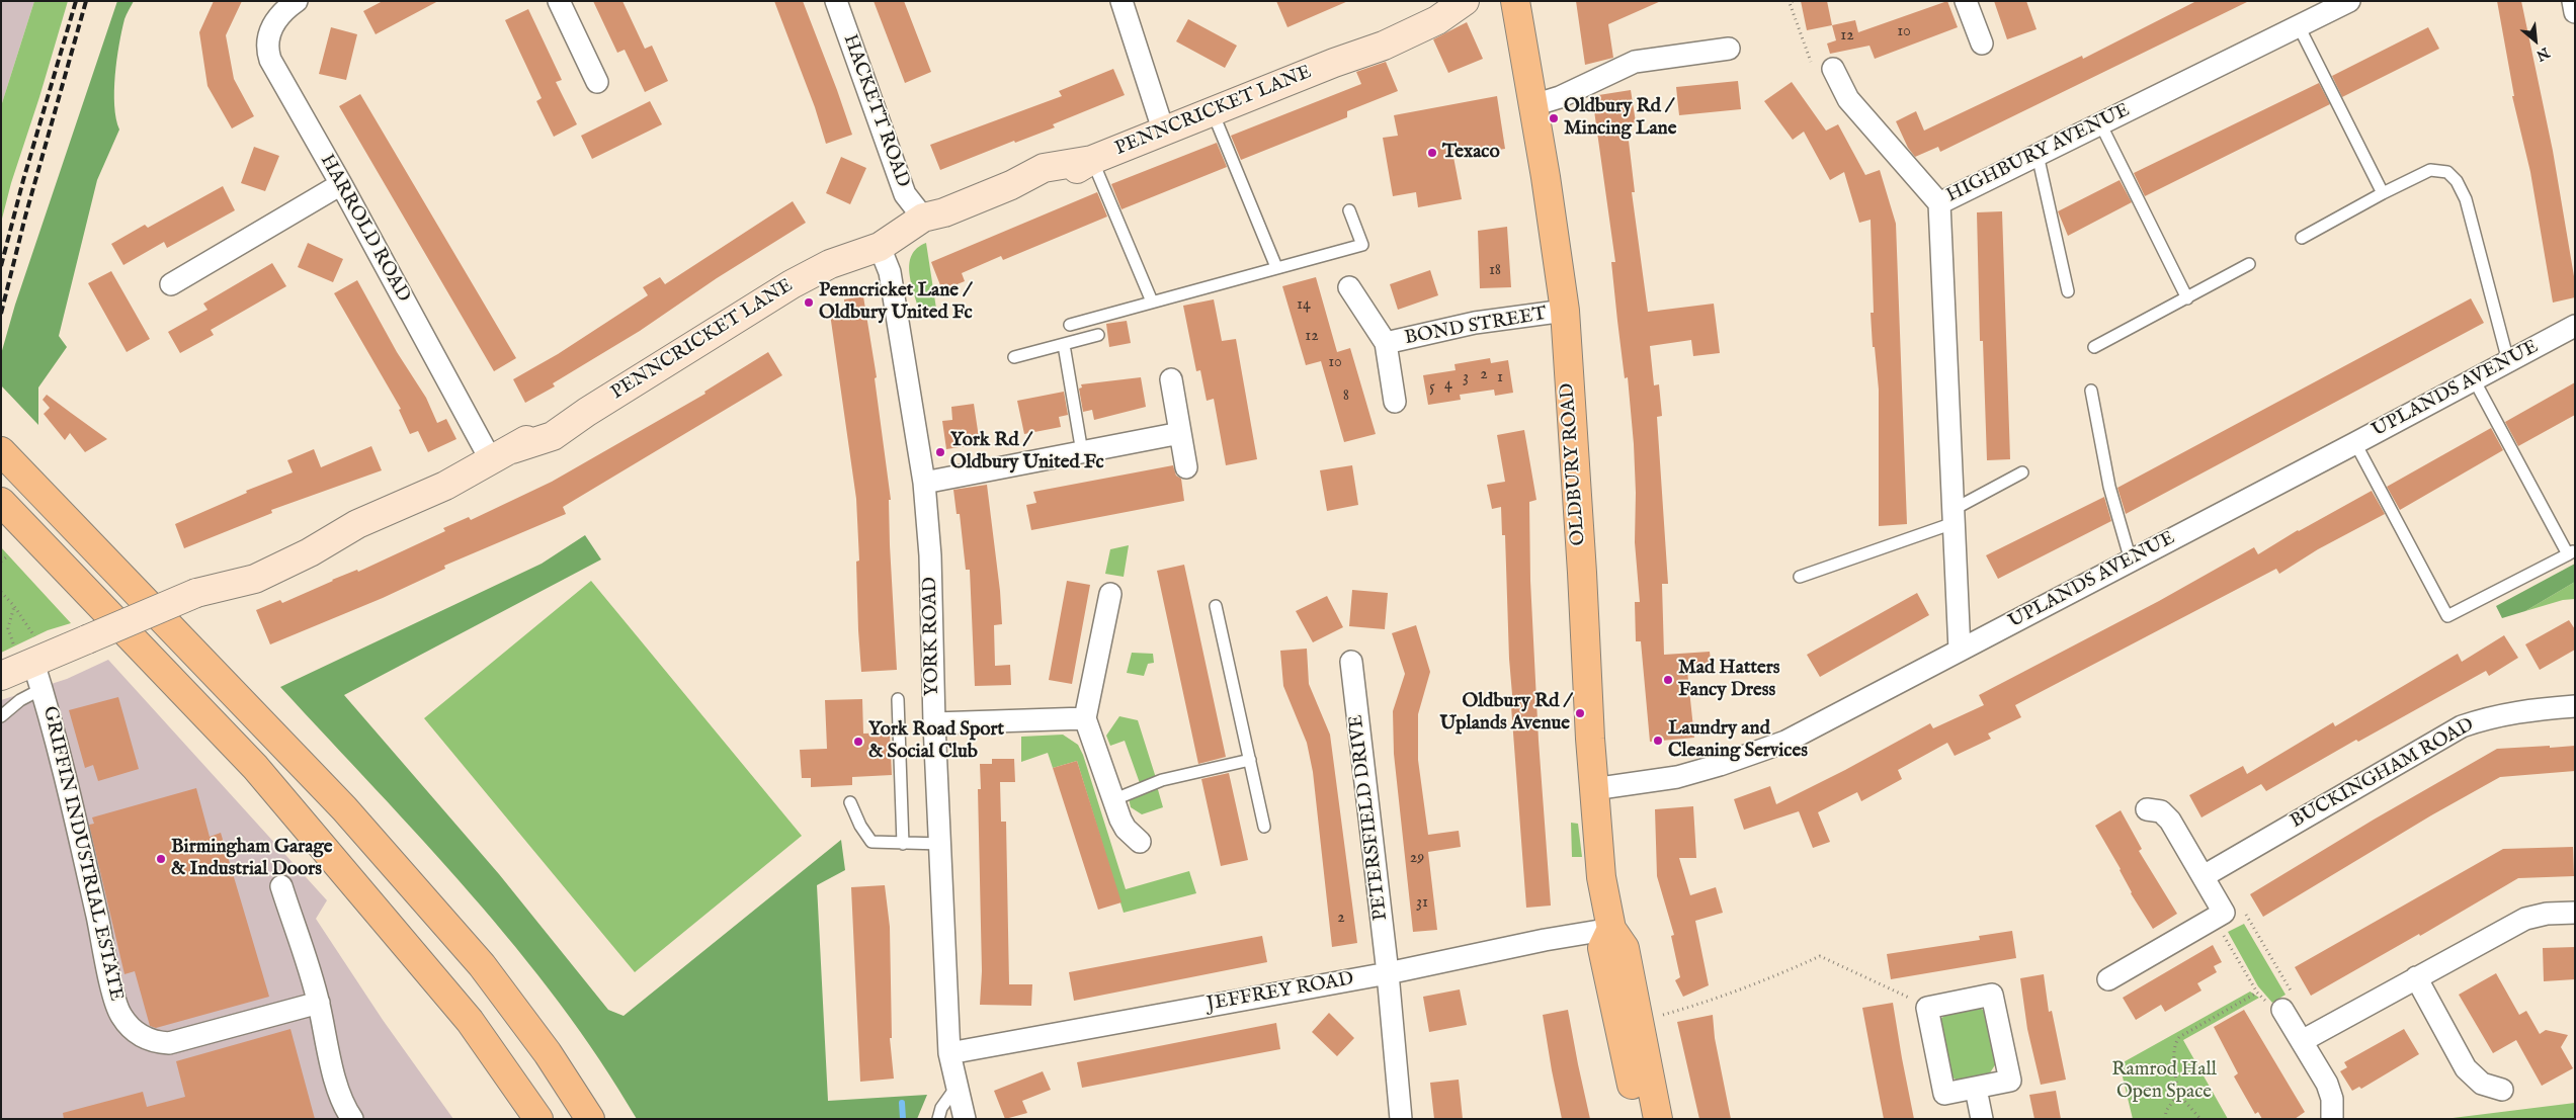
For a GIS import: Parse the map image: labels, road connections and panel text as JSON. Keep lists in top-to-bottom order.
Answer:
{
  "streets": {
    "main road": ["OLDBURY ROAD"],
    "street": [
      "HACKETT ROAD",
      "PENNCRICKET LANE",
      "HIGHBURY AVENUE",
      "HARROLD ROAD",
      "BOND STREET",
      "UPLANDS AVENUE",
      "YORK ROAD",
      "BUCKINGHAM ROAD",
      "PETERSFIELD DRIVE",
      "GRIFFIN INDUSTRIAL ESTATE",
      "JEFFREY ROAD"
    ]
  },
  "crossings": [
    ["HACKETT ROAD", "PENNCRICKET LANE"],
    ["PENNCRICKET LANE", "HARROLD ROAD"],
    ["PENNCRICKET LANE", "YORK ROAD"],
    ["PENNCRICKET LANE", "GRIFFIN INDUSTRIAL ESTATE"],
    ["HIGHBURY AVENUE", "UPLANDS AVENUE"],
    ["BOND STREET", "OLDBURY ROAD"],
    ["UPLANDS AVENUE", "OLDBURY ROAD"],
    ["OLDBURY ROAD", "JEFFREY ROAD"],
    ["YORK ROAD", "JEFFREY ROAD"],
    ["PETERSFIELD DRIVE", "JEFFREY ROAD"]
  ],
  "parks": ["Ramrod Hall Open Space"],
  "places": [
    "Oldbury Rd / Mincing Lane",
    "Texaco",
    "Penncricket Lane / Oldbury United Fc",
    "York Rd / Oldbury United Fc",
    "Mad Hatters Fancy Dress",
    "Oldbury Rd / Uplands Avenue",
    "Laundry and Cleaning Services",
    "York Road Sport & Social Club",
    "Birmingham Garage & Industrial Doors"
  ],
  "house_numbers": [
    "10",
    "12",
    "18",
    "14",
    "12",
    "10",
    "2",
    "3",
    "1",
    "4",
    "5",
    "8",
    "29",
    "31",
    "2"
  ],
  "north": "bottom right"
}
